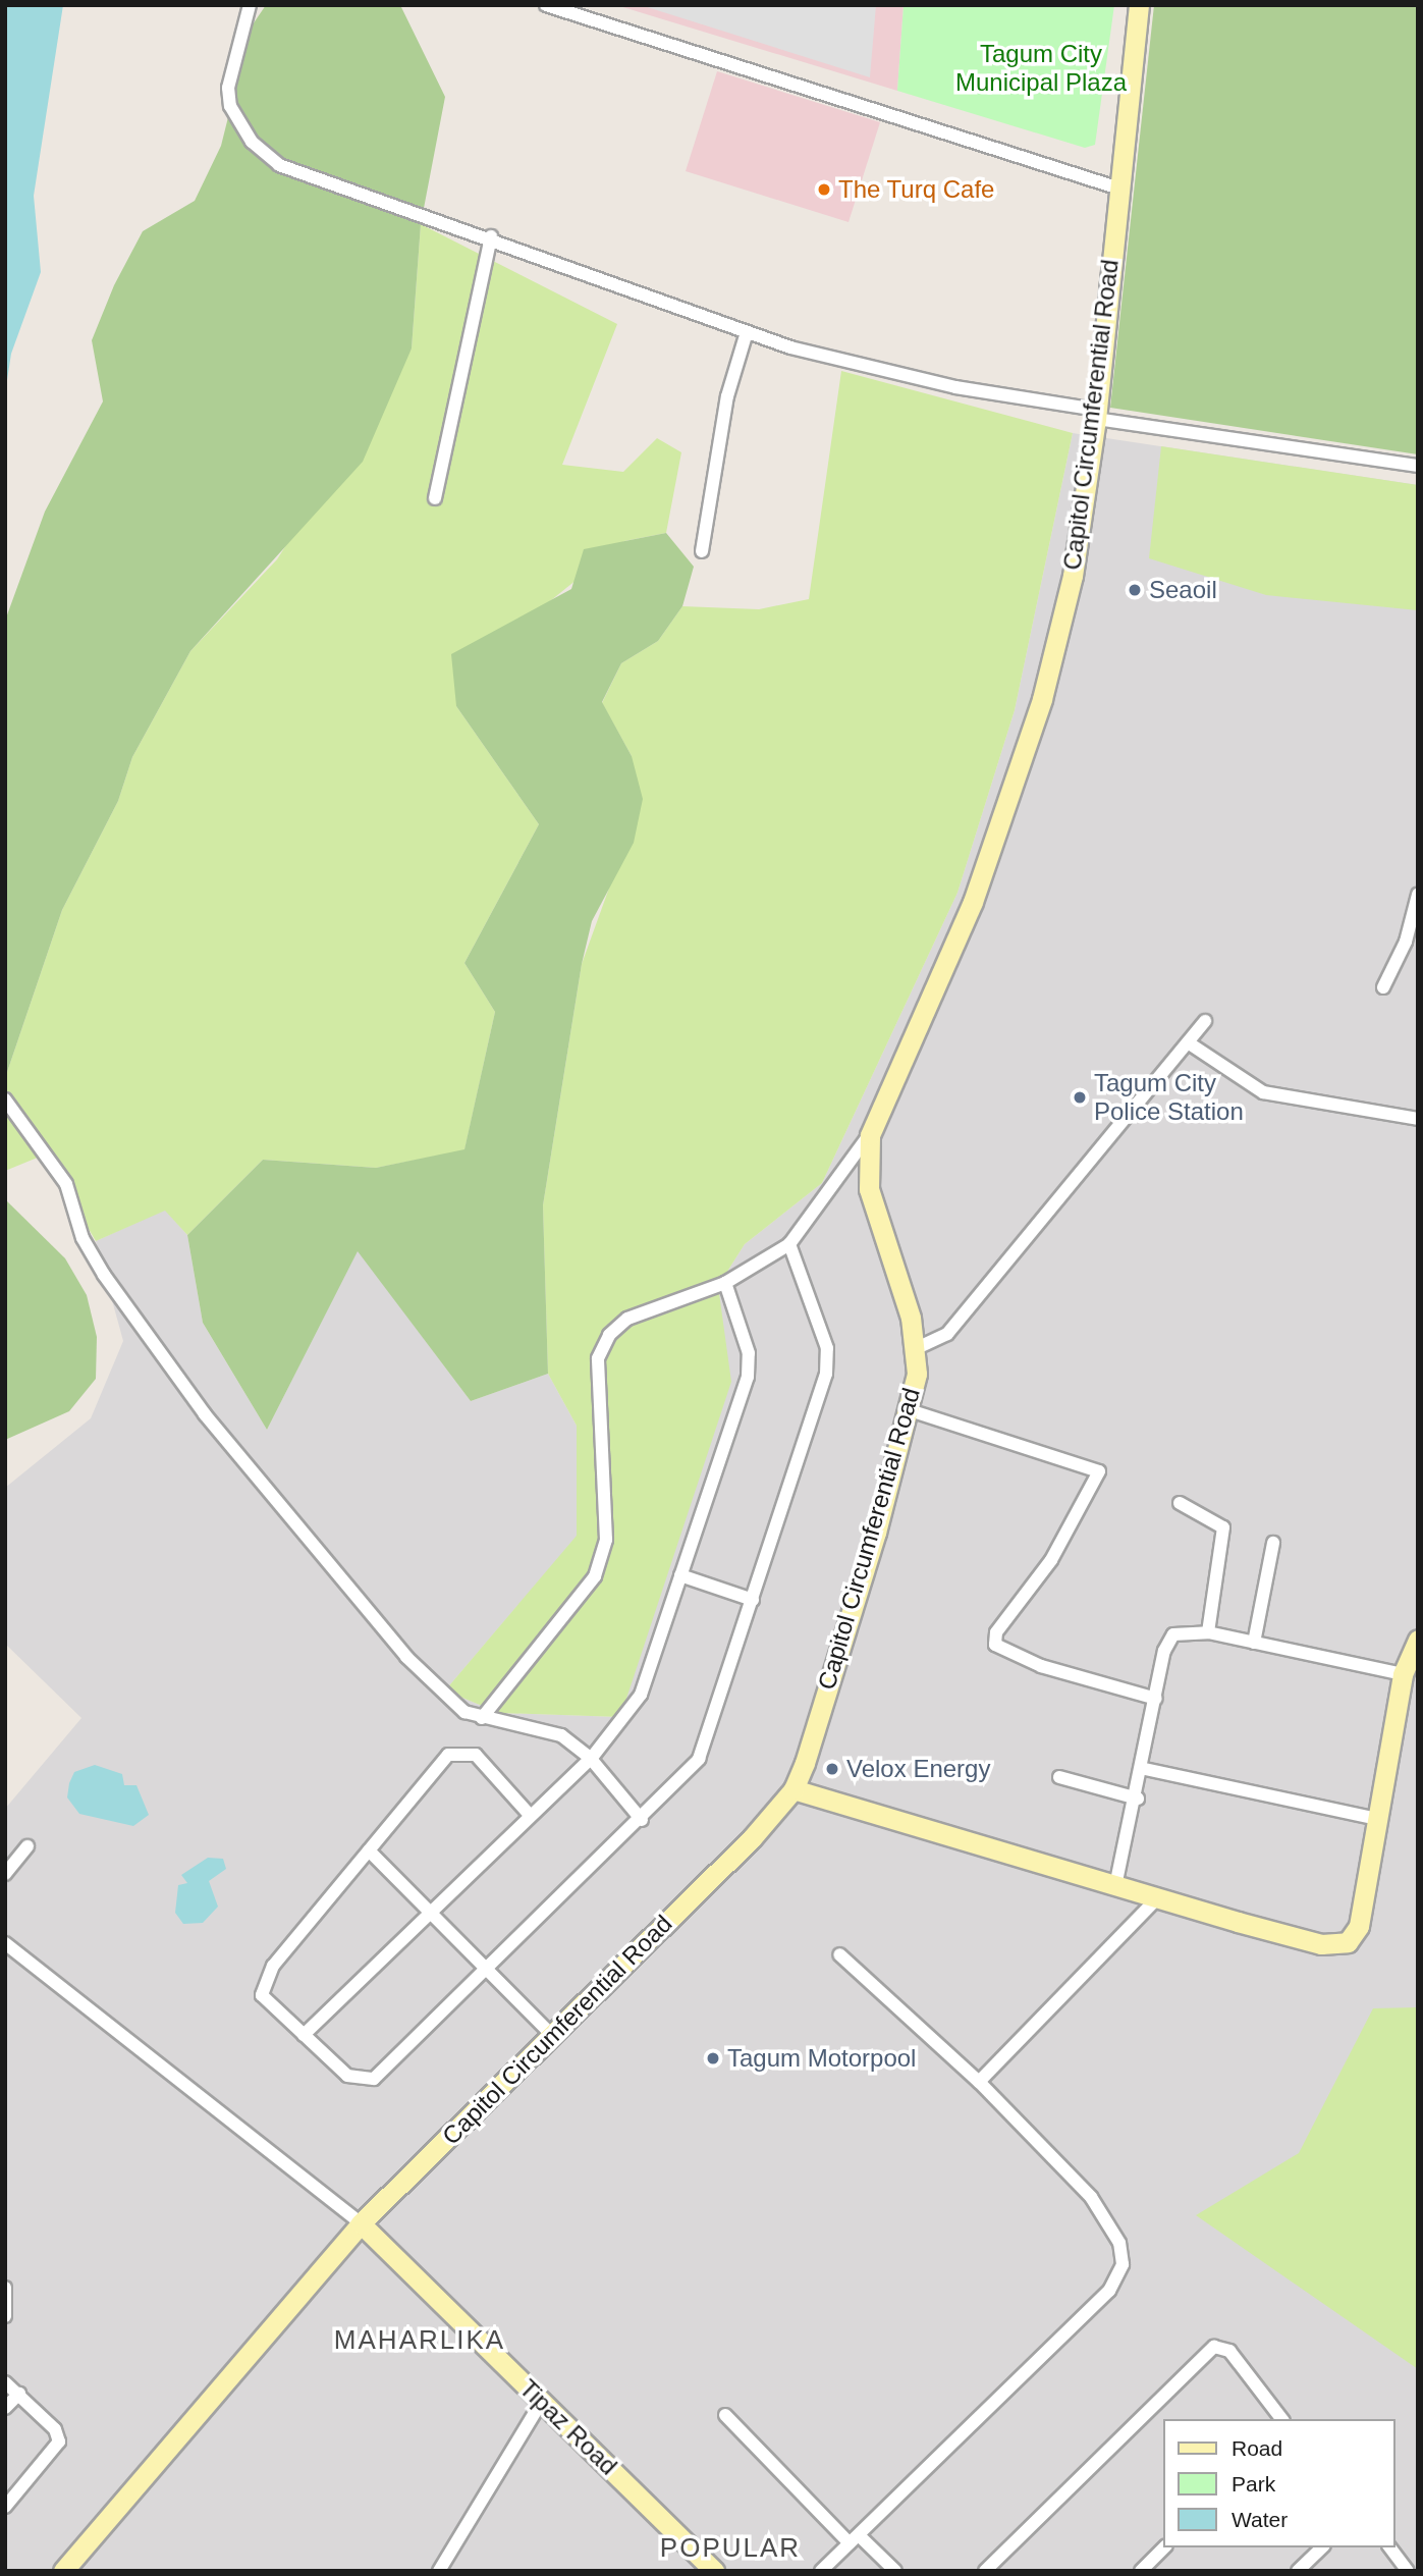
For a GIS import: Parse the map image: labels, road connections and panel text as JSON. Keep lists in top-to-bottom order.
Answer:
{
  "streets": {
    "main road": ["Capitol Circumferential Road", "Tipaz Road"]
  },
  "crossings": [
    ["Capitol Circumferential Road", "Tipaz Road"]
  ],
  "districts": ["MAHARLIKA", "POPULAR"],
  "parks": ["Tagum City Municipal Plaza"],
  "places": [
    "The Turq Cafe",
    "Seaoil",
    "Tagum City Police Station",
    "Velox Energy",
    "Tagum Motorpool"
  ],
  "legend": ["Road", "Park", "Water"]
}
